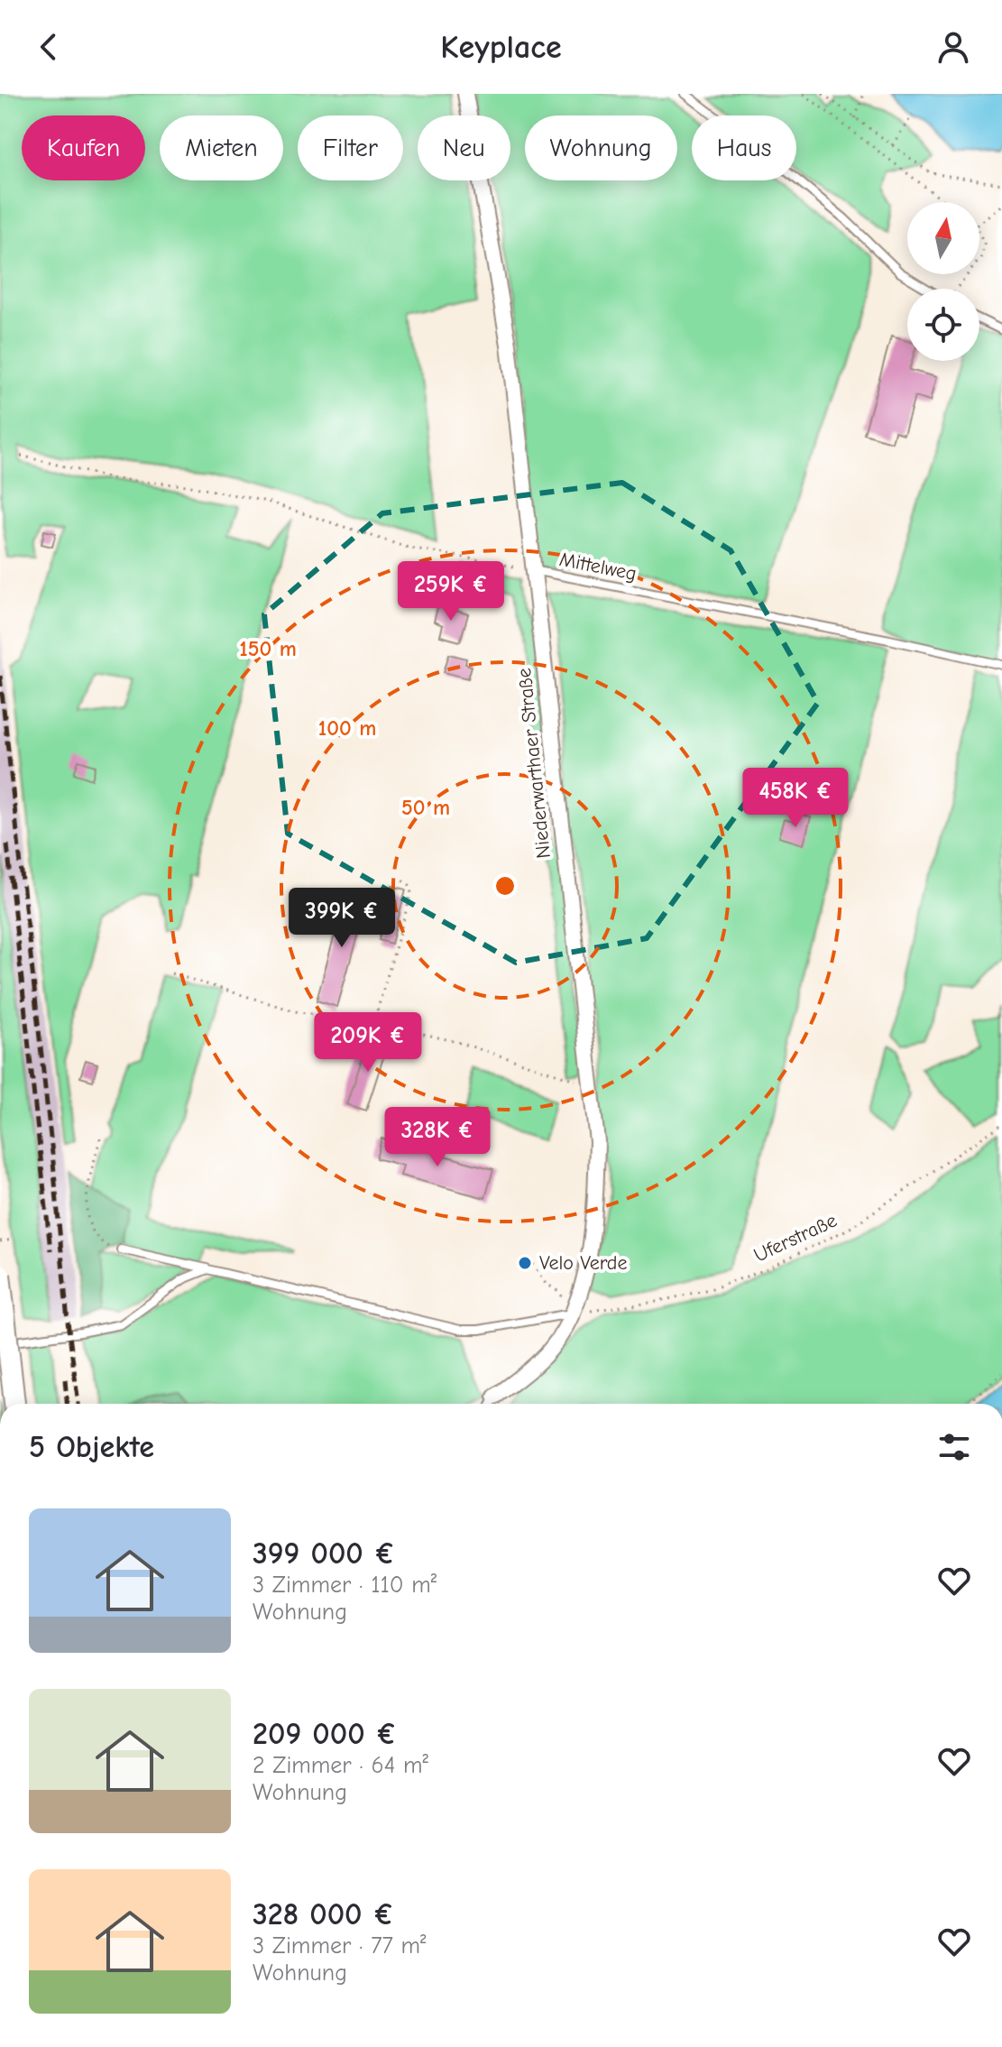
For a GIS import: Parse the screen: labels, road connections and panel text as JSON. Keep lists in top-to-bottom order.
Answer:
{
  "streets": {
    "street": ["Niederwarthaer Straße"],
    "lane": ["Mittelweg"],
    "path": ["Uferstraße"]
  },
  "crossings": [
    ["Mittelweg", "Niederwarthaer Straße"],
    ["Niederwarthaer Straße", "Uferstraße"]
  ],
  "places": ["Velo Verde"],
  "north": "top",
  "page": {
    "header": "Keyplace",
    "chip": [
      "Kaufen",
      "Mieten",
      "Filter",
      "Neu",
      "Wohnung",
      "Haus"
    ],
    "price": [
      "259K €",
      "458K €",
      "399K €",
      "209K €",
      "328K €"
    ],
    "heading": "5 Objekte",
    "list": [
      {
        "name": "399 000 €",
        "note": "3 Zimmer · 110 m² · Wohnung"
      },
      {
        "name": "209 000 €",
        "note": "2 Zimmer · 64 m² · Wohnung"
      },
      {
        "name": "328 000 €",
        "note": "3 Zimmer · 77 m² · Wohnung"
      }
    ]
  },
  "rings": ["150 m", "100 m", "50 m"]
}
